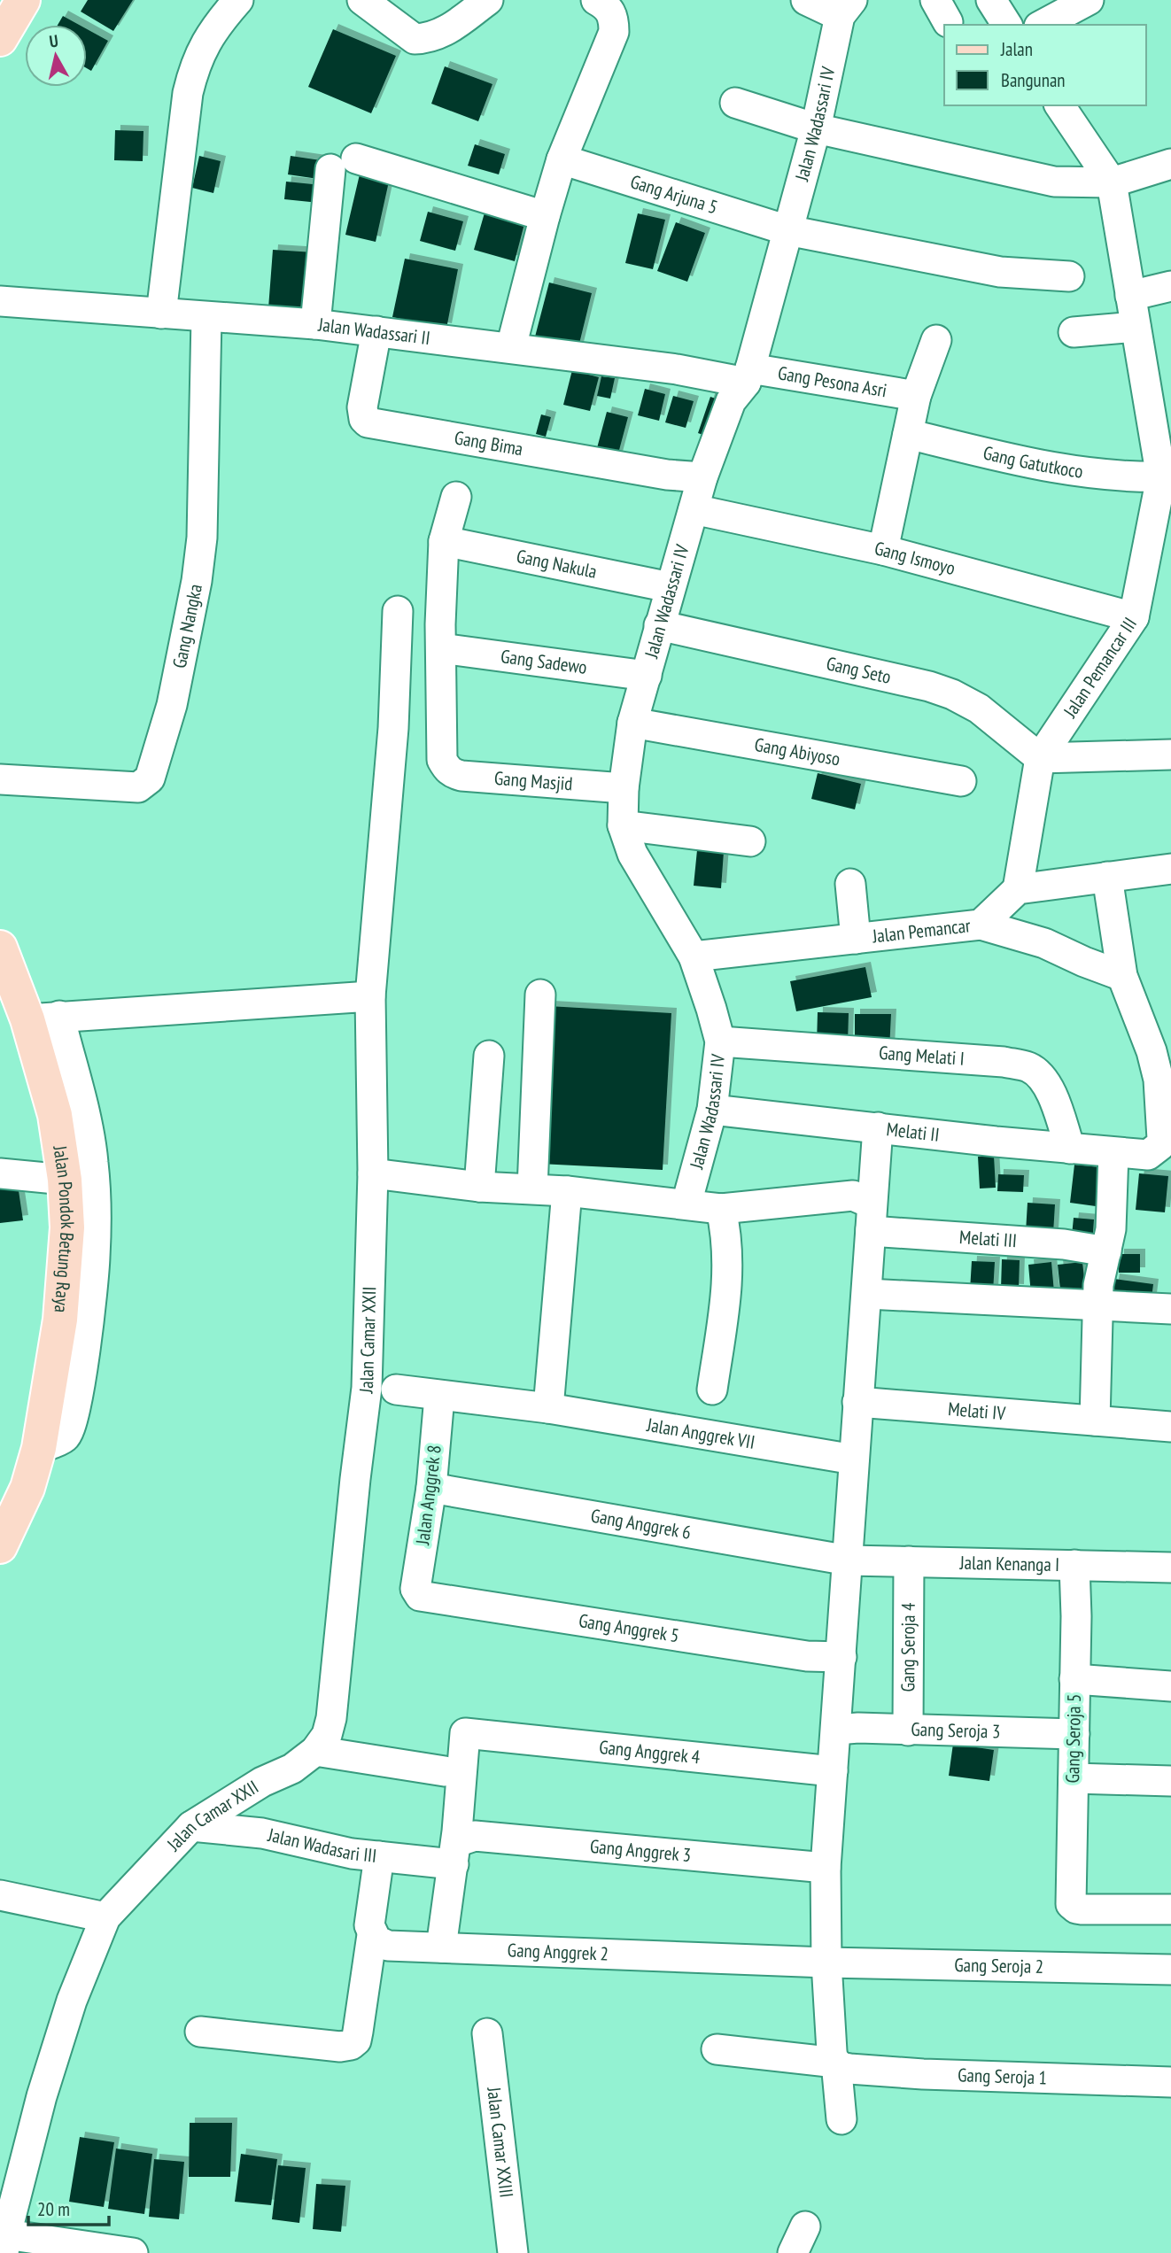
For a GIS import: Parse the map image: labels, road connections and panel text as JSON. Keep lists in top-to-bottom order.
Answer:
{
  "streets": {
    "main road": ["Jalan Pondok Betung Raya"],
    "street": [
      "Jalan Wadassari IV",
      "Gang Arjuna 5",
      "Jalan Wadassari II",
      "Gang Pesona Asri",
      "Gang Bima",
      "Gang Gatutkoco",
      "Gang Ismoyo",
      "Gang Nakula",
      "Gang Nangka",
      "Gang Sadewo",
      "Jalan Pemancar III",
      "Gang Seto",
      "Gang Abiyoso",
      "Gang Masjid",
      "Jalan Pemancar",
      "Gang Melati I",
      "Melati II",
      "Melati III",
      "Jalan Camar XXII",
      "Melati IV",
      "Jalan Anggrek VII",
      "Jalan Anggrek 8",
      "Gang Anggrek 6",
      "Jalan Kenanga I",
      "Gang Anggrek 5",
      "Gang Seroja 4",
      "Gang Seroja 3",
      "Gang Seroja 5",
      "Gang Anggrek 4",
      "Jalan Wadasari III",
      "Gang Anggrek 3",
      "Gang Anggrek 2",
      "Gang Seroja 2",
      "Gang Seroja 1",
      "Jalan Camar XXIII"
    ]
  },
  "crossings": [
    ["Jalan Wadassari IV", "Gang Arjuna 5"],
    ["Jalan Wadassari IV", "Jalan Wadassari II"],
    ["Jalan Wadassari IV", "Gang Pesona Asri"],
    ["Jalan Wadassari IV", "Gang Bima"],
    ["Jalan Wadassari IV", "Gang Ismoyo"],
    ["Jalan Wadassari IV", "Gang Nakula"],
    ["Jalan Wadassari IV", "Gang Sadewo"],
    ["Jalan Wadassari IV", "Gang Seto"],
    ["Jalan Wadassari IV", "Gang Abiyoso"],
    ["Jalan Wadassari IV", "Gang Masjid"],
    ["Jalan Wadassari IV", "Jalan Pemancar"],
    ["Jalan Wadassari IV", "Gang Melati I"],
    ["Jalan Wadassari IV", "Melati II"],
    ["Jalan Wadassari II", "Gang Pesona Asri"],
    ["Jalan Wadassari II", "Gang Bima"],
    ["Jalan Wadassari II", "Gang Nangka"],
    ["Gang Gatutkoco", "Jalan Pemancar III"],
    ["Gang Ismoyo", "Jalan Pemancar III"],
    ["Gang Sadewo", "Gang Masjid"],
    ["Jalan Pemancar III", "Gang Seto"],
    ["Jalan Pemancar III", "Jalan Pemancar"],
    ["Gang Melati I", "Melati II"],
    ["Jalan Camar XXII", "Jalan Wadasari III"],
    ["Jalan Anggrek VII", "Jalan Anggrek 8"],
    ["Jalan Anggrek 8", "Gang Anggrek 6"],
    ["Jalan Anggrek 8", "Gang Anggrek 5"],
    ["Gang Anggrek 6", "Jalan Kenanga I"],
    ["Jalan Kenanga I", "Gang Seroja 4"],
    ["Jalan Kenanga I", "Gang Seroja 5"],
    ["Gang Seroja 4", "Gang Seroja 3"],
    ["Gang Seroja 3", "Gang Seroja 5"],
    ["Gang Anggrek 4", "Jalan Wadasari III"],
    ["Gang Anggrek 4", "Gang Anggrek 3"],
    ["Jalan Wadasari III", "Gang Anggrek 3"],
    ["Gang Anggrek 2", "Gang Seroja 2"]
  ],
  "legend": ["Jalan", "Bangunan"],
  "scale_bar": "20 m",
  "north": "top"
}
